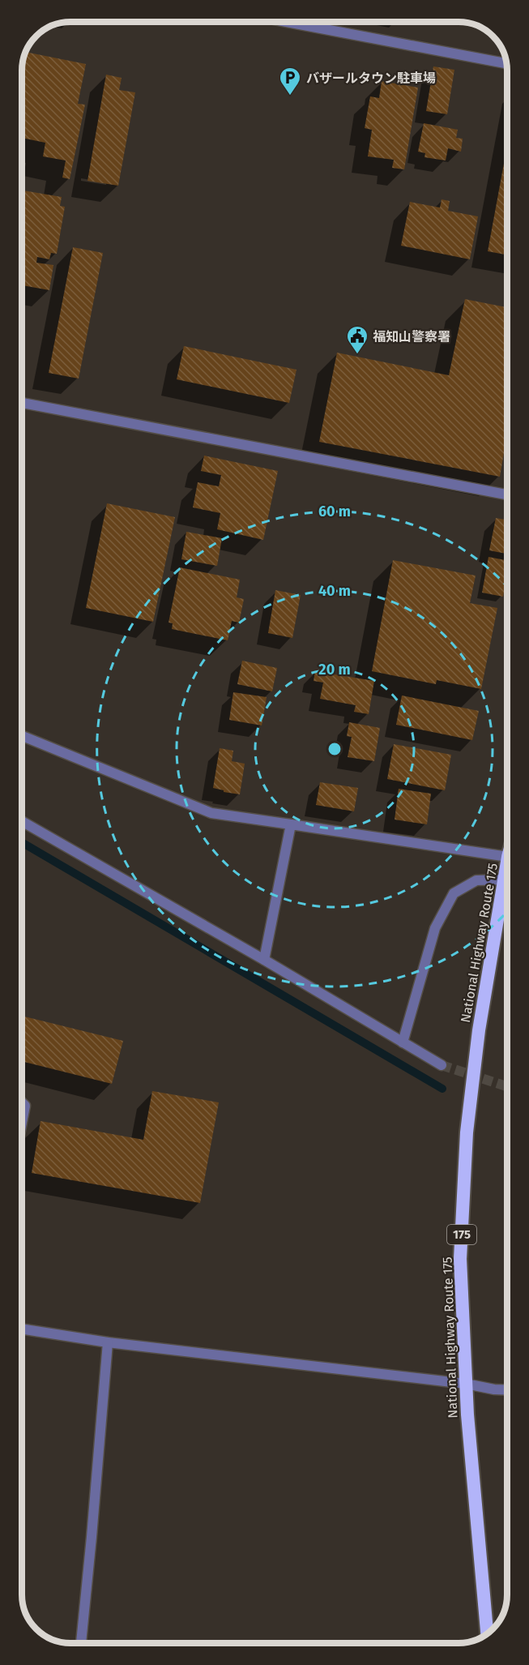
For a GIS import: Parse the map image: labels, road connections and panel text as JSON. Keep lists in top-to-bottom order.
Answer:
{
  "streets": {
    "highway": ["National Highway Route 175", "175"]
  },
  "places": {
    "parking": ["バザールタウン駐車場"],
    "public building": ["福知山警察署"]
  },
  "rings": ["60 m", "40 m", "20 m"]
}
